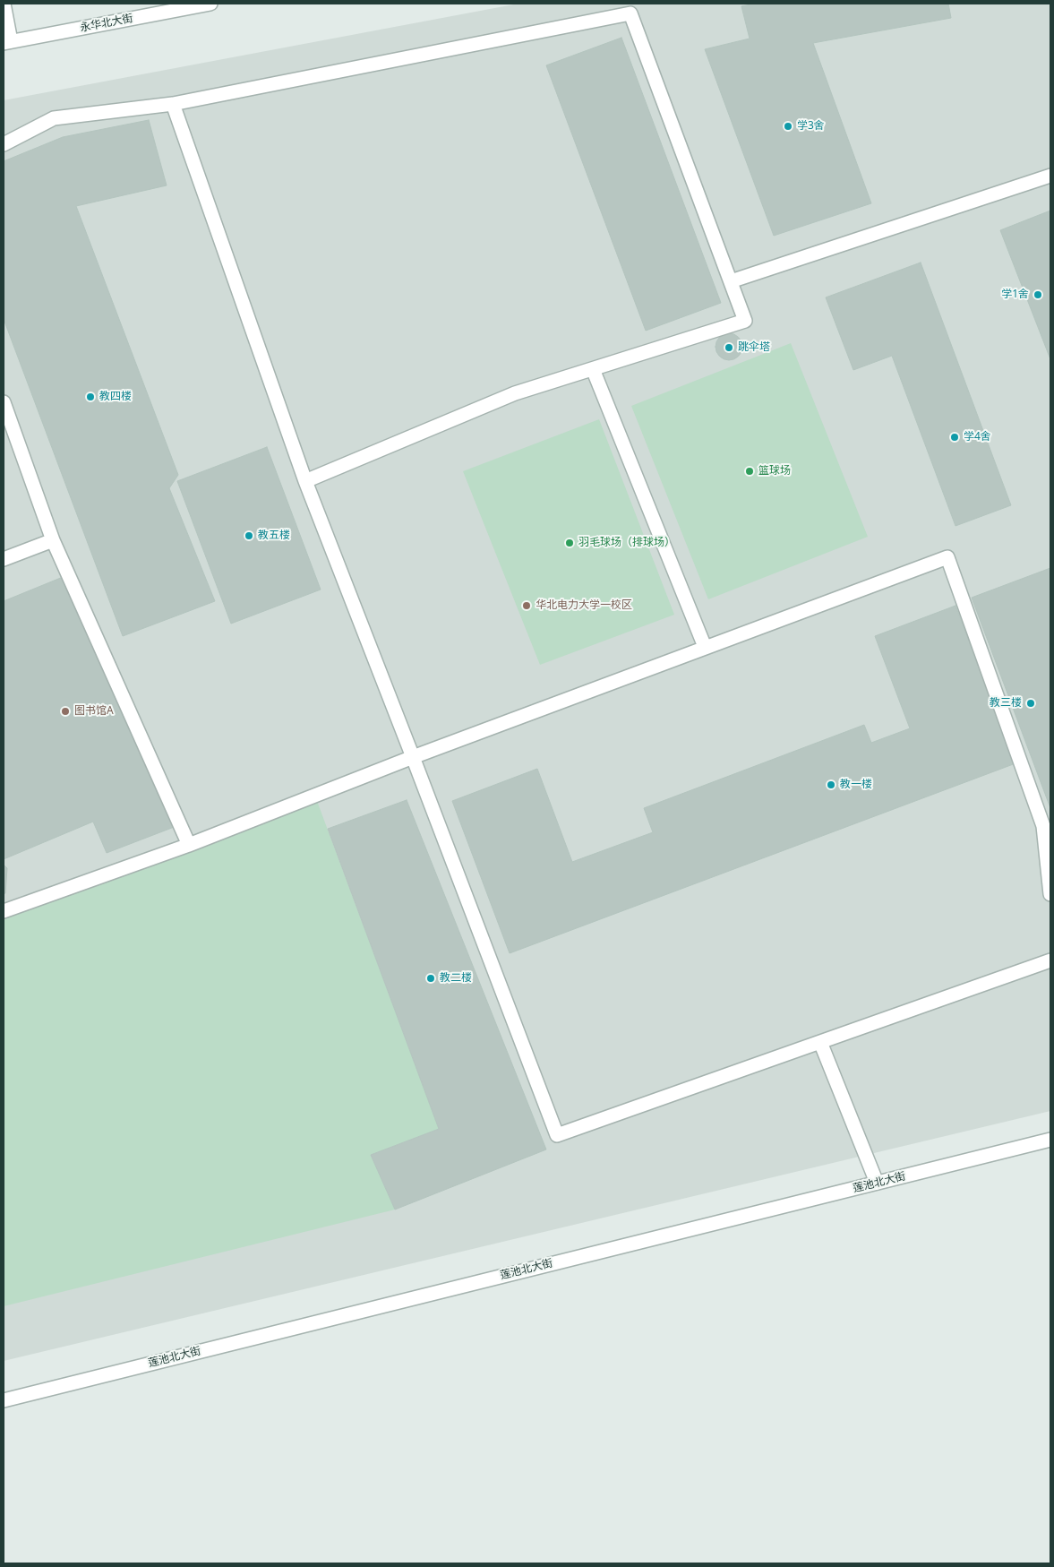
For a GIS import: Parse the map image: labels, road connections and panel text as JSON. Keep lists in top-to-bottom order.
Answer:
{
  "streets": {
    "street": ["永华北大街", "莲池北大街"]
  },
  "places": [
    "学3舍",
    "学1舍",
    "跳伞塔",
    "教四楼",
    "学4舍",
    "篮球场",
    "教五楼",
    "羽毛球场（排球场）",
    "华北电力大学一校区",
    "教三楼",
    "图书馆A",
    "教一楼",
    "教二楼"
  ]
}
